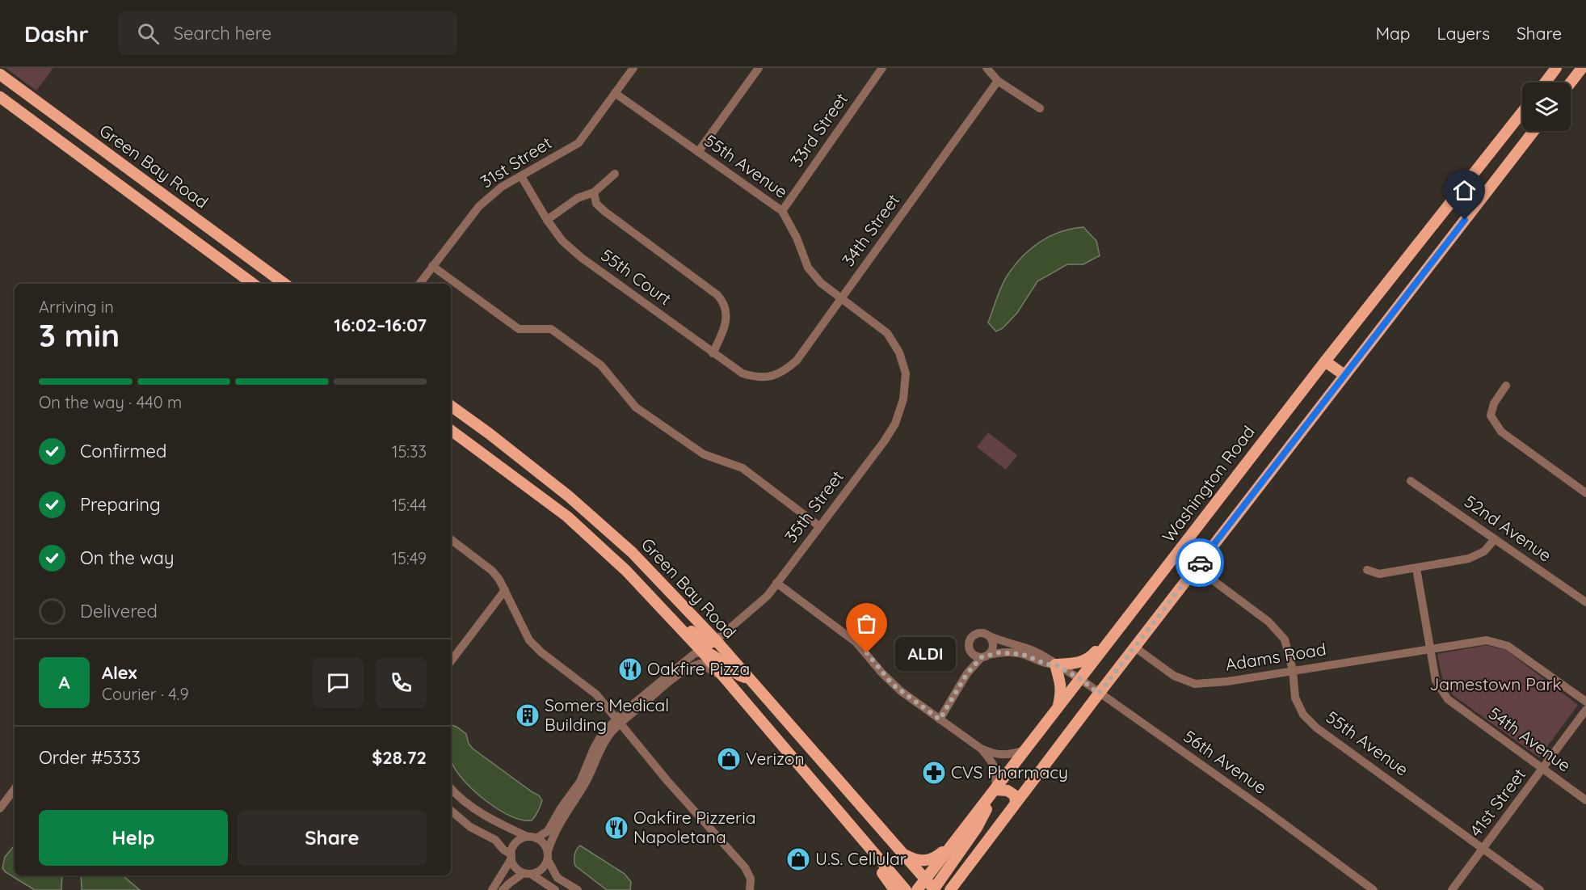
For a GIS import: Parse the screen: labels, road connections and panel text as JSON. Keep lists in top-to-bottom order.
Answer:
{
  "streets": {
    "main road": ["Green Bay Road", "Washington Road"],
    "street": [
      "33rd Street",
      "31st Street",
      "55th Avenue",
      "34th Street",
      "55th Court",
      "35th Street",
      "52nd Avenue",
      "Adams Road",
      "54th Avenue",
      "56th Avenue",
      "41st Street"
    ]
  },
  "crossings": [
    ["33rd Street", "55th Avenue"],
    ["31st Street", "55th Avenue"],
    ["31st Street", "55th Court"],
    ["Green Bay Road", "Washington Road"],
    ["Green Bay Road", "35th Street"],
    ["55th Avenue", "34th Street"],
    ["55th Avenue", "Washington Road"],
    ["55th Avenue", "35th Street"],
    ["55th Avenue", "Adams Road"],
    ["55th Avenue", "41st Street"],
    ["34th Street", "55th Court"],
    ["Washington Road", "56th Avenue"],
    ["Adams Road", "54th Avenue"],
    ["54th Avenue", "41st Street"]
  ],
  "parks": ["Jamestown Park"],
  "places": {
    "other": ["ALDI"],
    "restaurant": ["Oakfire Pizza", "Oakfire Pizzeria Napoletana"],
    "building": ["Somers Medical Building"],
    "shop": ["Verizon", "U.S. Cellular"],
    "pharmacy": ["CVS Pharmacy"]
  },
  "page": {
    "header": "Dashr",
    "search": "Search here",
    "nav": ["Map", "Layers", "Share"],
    "heading": ["3 min", "Arriving in", "16:02–16:07"],
    "panel": [
      "Alex",
      "Courier · 4.9",
      "Order #5333",
      "$28.72"
    ],
    "bar": "On the way · 440 m",
    "list": [
      ["Confirmed", "15:33"],
      ["Preparing", "15:44"],
      ["On the way", "15:49"],
      "Delivered"
    ],
    "bubble": "ALDI",
    "round": "A",
    "buttons": ["Help", "Share"]
  }
}
